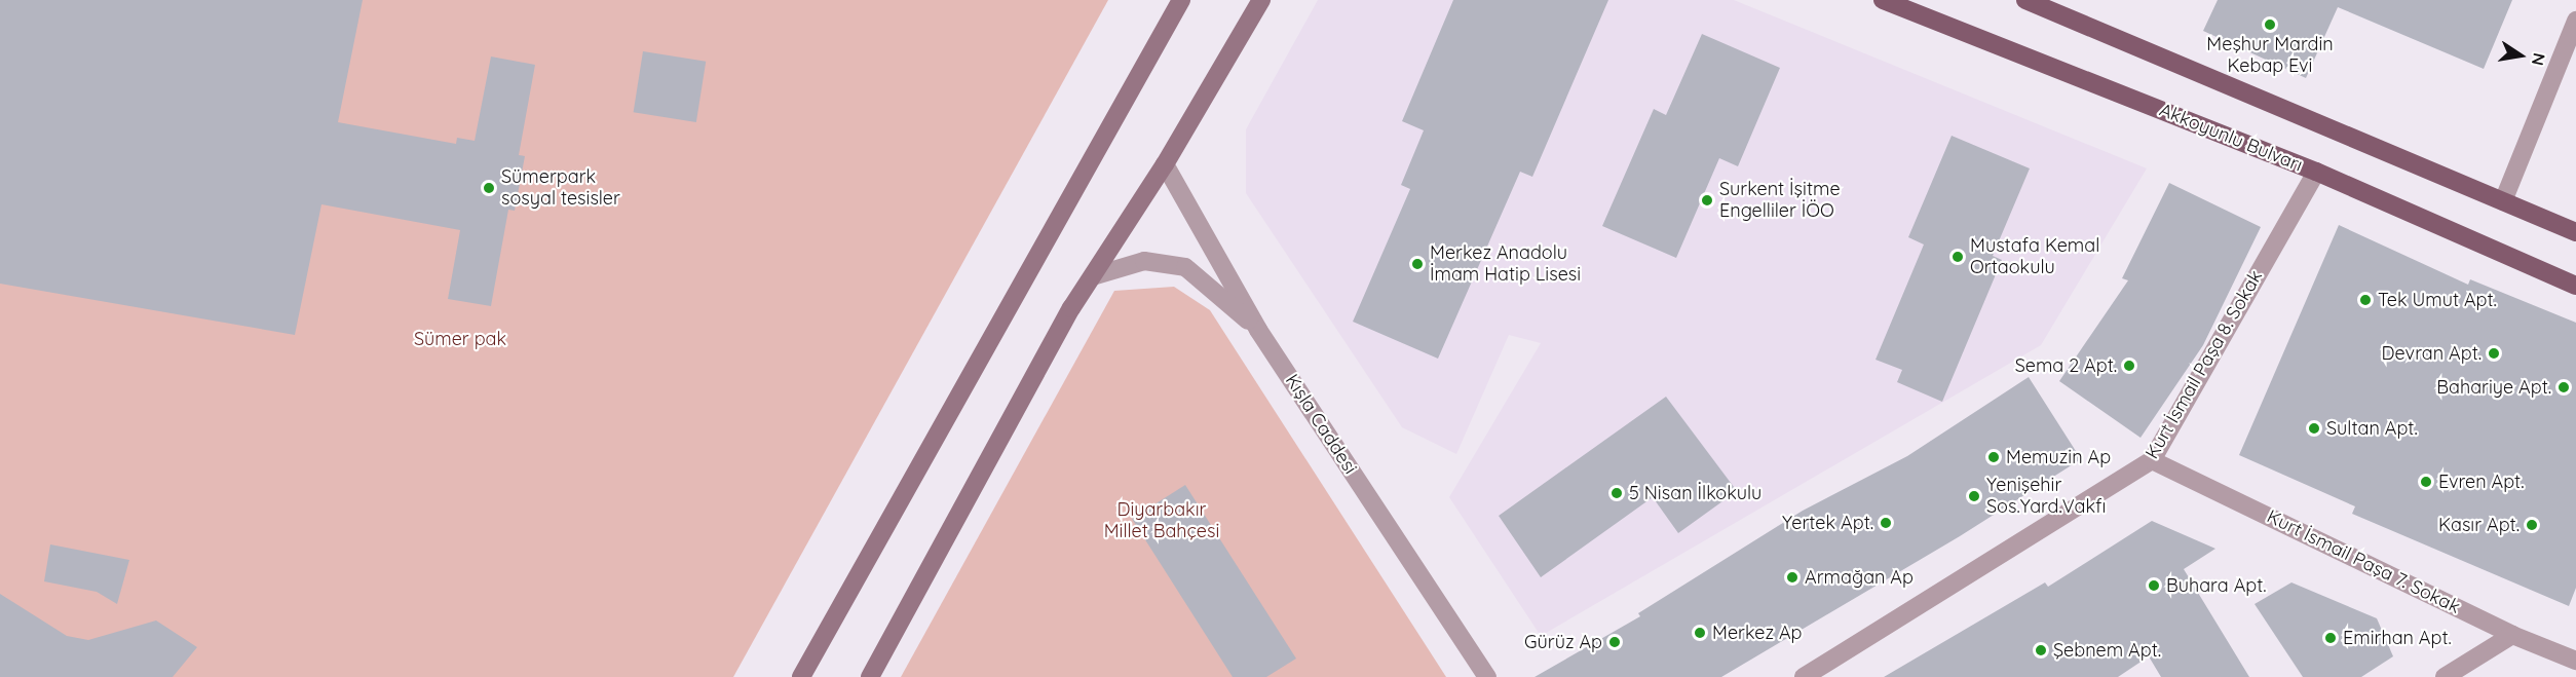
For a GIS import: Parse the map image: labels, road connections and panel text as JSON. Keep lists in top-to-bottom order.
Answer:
{
  "streets": {
    "main road": ["Akkoyunlu Bulvarı"],
    "street": ["Kurt İsmail Paşa 8. Sokak", "Kışla Caddesi", "Kurt İsmail Paşa 7. Sokak"]
  },
  "crossings": [
    ["Akkoyunlu Bulvarı", "Kurt İsmail Paşa 8. Sokak"],
    ["Kurt İsmail Paşa 8. Sokak", "Kurt İsmail Paşa 7. Sokak"]
  ],
  "parks": ["Sümer pak", "Diyarbakır Millet Bahçesi"],
  "places": [
    "Meşhur Mardin Kebap Evi",
    "Sümerpark sosyal tesisler",
    "Surkent İşitme Engelliler İÖO",
    "Mustafa Kemal Ortaokulu",
    "Merkez Anadolu İmam Hatip Lisesi",
    "Tek Umut Apt.",
    "Devran Apt.",
    "Sema 2 Apt.",
    "Bahariye Apt.",
    "Sultan Apt.",
    "Memuzin Ap",
    "Evren Apt.",
    "5 Nisan İlkokulu",
    "Yenişehir Sos.Yard.Vakfı",
    "Yertek Apt.",
    "Kasır Apt.",
    "Armağan Ap",
    "Buhara Apt.",
    "Merkez Ap",
    "Emirhan Apt.",
    "Gürüz Ap",
    "Şebnem Apt."
  ],
  "north": "right"
}
